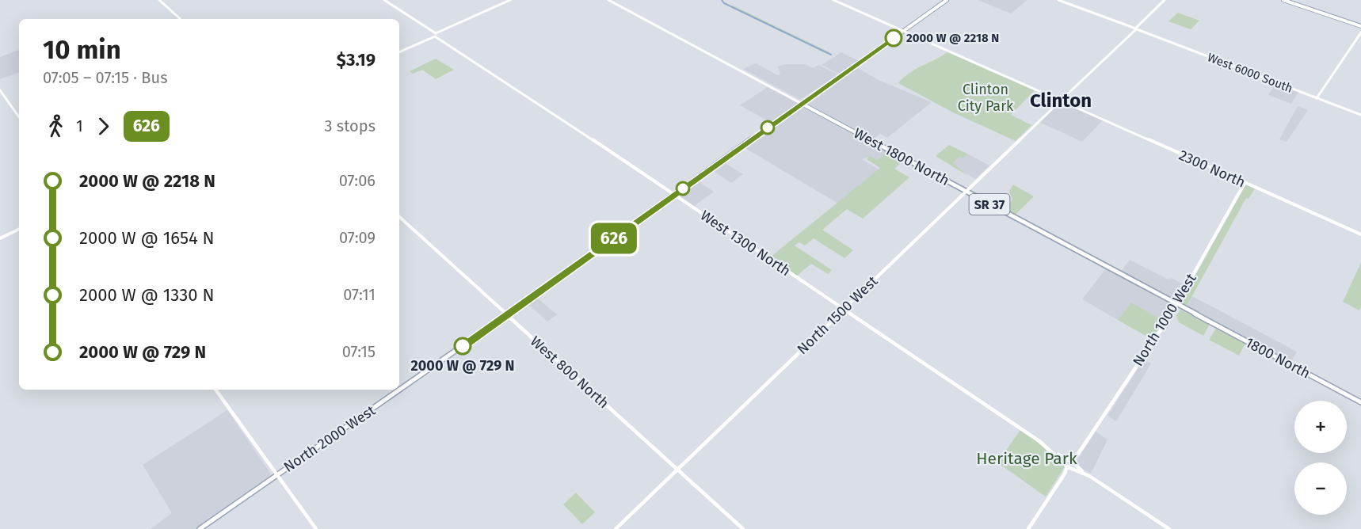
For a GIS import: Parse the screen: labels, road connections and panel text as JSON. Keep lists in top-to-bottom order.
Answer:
{
  "streets": {
    "main road": [
      "West 1800 North",
      "SR 37",
      "1800 North",
      "North 2000 West"
    ],
    "street": [
      "West 6000 South",
      "2300 North",
      "West 1300 North",
      "North 1500 West",
      "North 1000 West",
      "West 800 North"
    ]
  },
  "crossings": [
    ["West 1800 North", "North 1500 West"],
    ["West 1800 North", "North 1000 West"],
    ["West 1800 North", "1800 North"],
    ["West 1800 North", "North 2000 West"],
    ["2300 North", "North 1000 West"],
    ["West 1300 North", "North 1500 West"],
    ["West 1300 North", "North 1000 West"],
    ["West 1300 North", "North 2000 West"],
    ["North 1500 West", "West 800 North"],
    ["West 800 North", "North 2000 West"]
  ],
  "districts": ["Clinton"],
  "parks": ["Clinton City Park", "Heritage Park"],
  "places": ["2000 W @ 2218 N", "2000 W @ 729 N"],
  "lines": ["bus line 626"],
  "page": {
    "on_map": "626",
    "heading": ["10 min", "07:05 – 07:15 · Bus", "$3.19"],
    "legs": ["1", "626", "3 stops"],
    "list": [
      {
        "name": "2000 W @ 2218 N",
        "value": "07:06"
      },
      {
        "name": "2000 W @ 1654 N",
        "value": "07:09"
      },
      {
        "name": "2000 W @ 1330 N",
        "value": "07:11"
      },
      {
        "name": "2000 W @ 729 N",
        "value": "07:15"
      }
    ],
    "map_buttons": ["+", "−"]
  }
}
